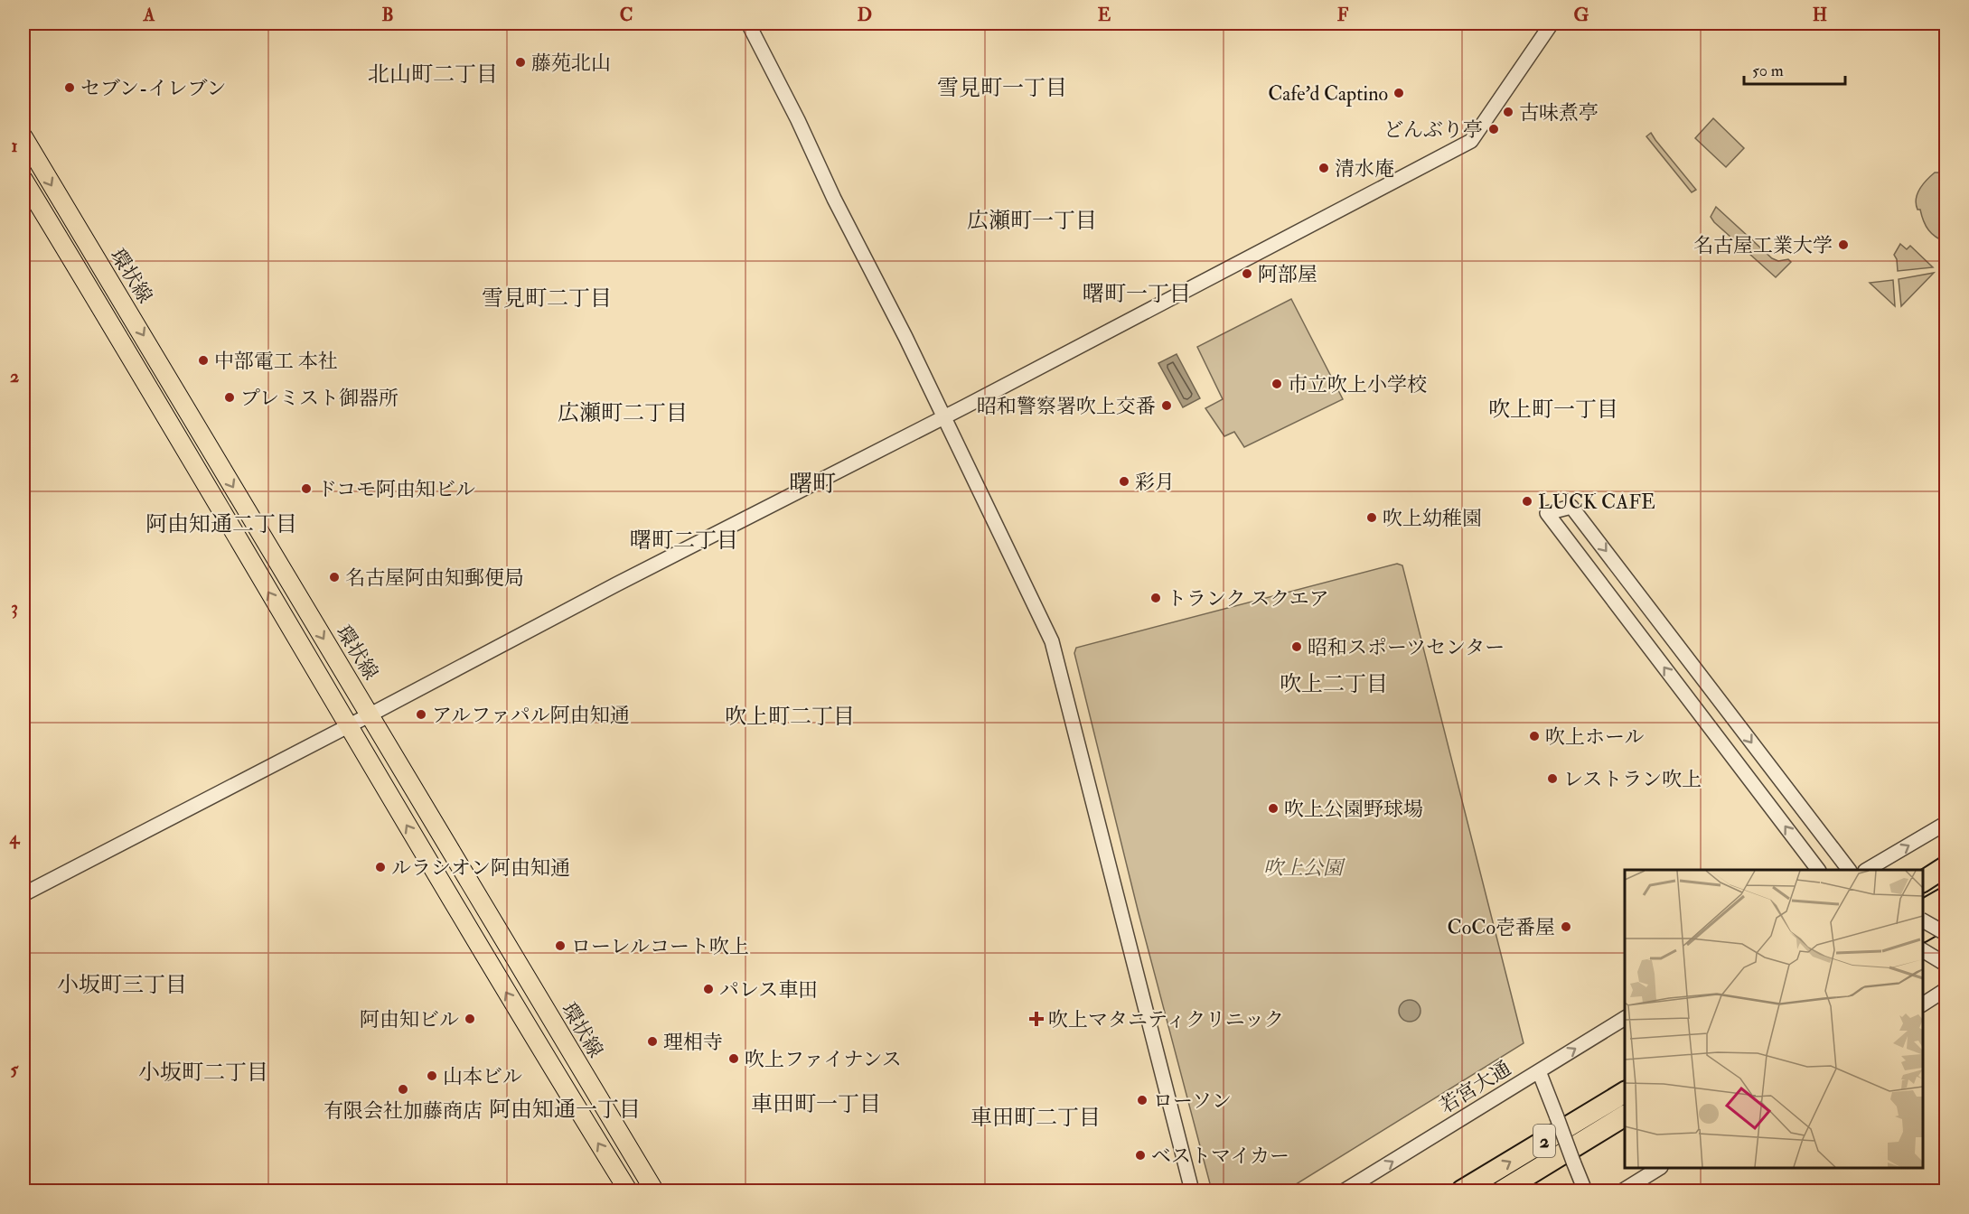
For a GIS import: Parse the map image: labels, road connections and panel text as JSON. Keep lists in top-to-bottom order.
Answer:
{
  "streets": {
    "highway": ["2"],
    "main road": ["環状線"],
    "street": ["若宮大通"]
  },
  "one_way": ["若宮大通"],
  "districts": [
    "北山町二丁目",
    "雪見町一丁目",
    "広瀬町一丁目",
    "曙町一丁目",
    "雪見町二丁目",
    "吹上町一丁目",
    "広瀬町二丁目",
    "曙町",
    "阿由知通二丁目",
    "曙町二丁目",
    "吹上二丁目",
    "吹上町二丁目",
    "小坂町三丁目",
    "小坂町二丁目",
    "車田町一丁目",
    "阿由知通一丁目",
    "車田町二丁目"
  ],
  "parks": ["吹上公園"],
  "places": {
    "other": [
      "藤苑北山",
      "セブン-イレブン",
      "Cafe'd Captino",
      "古味煮亭",
      "どんぶり亭",
      "清水庵",
      "名古屋工業大学",
      "阿部屋",
      "中部電工 本社",
      "市立吹上小学校",
      "プレミスト御器所",
      "昭和警察署吹上交番",
      "彩月",
      "ドコモ阿由知ビル",
      "LUCK CAFE",
      "吹上幼稚園",
      "名古屋阿由知郵便局",
      "トランク スクエア",
      "昭和スポーツセンター",
      "アルファパル阿由知通",
      "吹上ホール",
      "レストラン吹上",
      "吹上公園野球場",
      "ルラシオン阿由知通",
      "CoCo壱番屋",
      "ローレルコート吹上",
      "パレス車田",
      "阿由知ビル",
      "理相寺",
      "吹上ファイナンス",
      "山本ビル",
      "有限会社加藤商店",
      "ローソン",
      "ベストマイカー"
    ],
    "health": ["吹上マタニティクリニック"]
  },
  "scale_bar": "50 m",
  "grid": {
    "columns": [
      "A",
      "B",
      "C",
      "D",
      "E",
      "F",
      "G",
      "H"
    ],
    "rows": [
      "1",
      "2",
      "3",
      "4",
      "5"
    ]
  }
}
